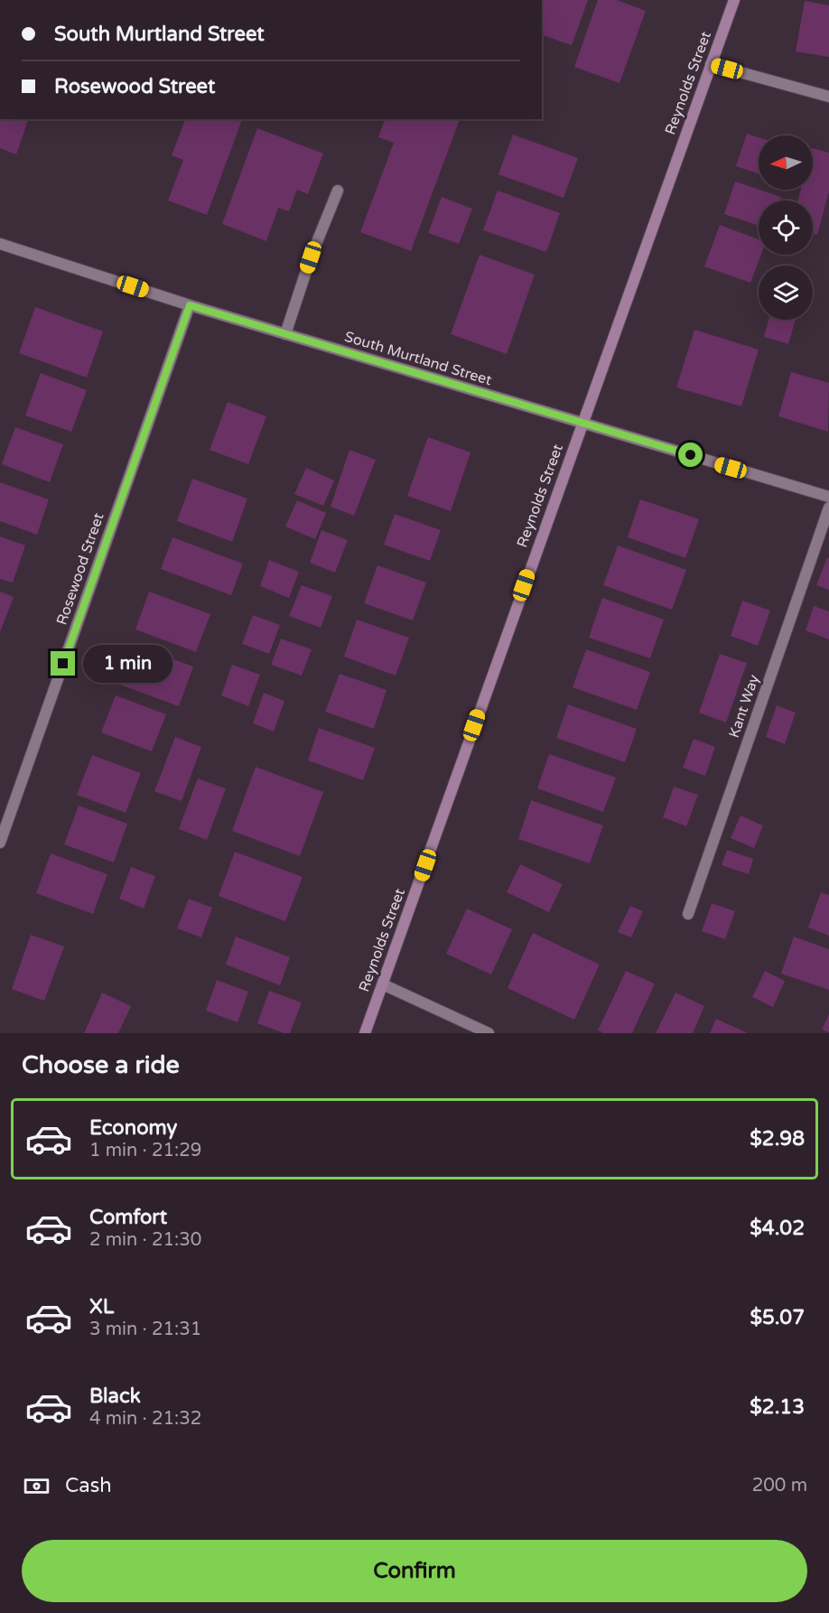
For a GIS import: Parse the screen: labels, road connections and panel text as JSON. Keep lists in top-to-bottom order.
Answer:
{
  "streets": {
    "street": [
      "Reynolds Street",
      "South Murtland Street",
      "Rosewood Street",
      "Kant Way"
    ]
  },
  "crossings": [
    ["Reynolds Street", "South Murtland Street"],
    ["South Murtland Street", "Rosewood Street"]
  ],
  "north": "left",
  "page": {
    "banner": ["South Murtland Street", "Rosewood Street"],
    "bubble": "1 min",
    "heading": "Choose a ride",
    "list": [
      {
        "name": "Economy",
        "note": "1 min · 21:29",
        "value": "$2.98"
      },
      {
        "name": "Comfort",
        "note": "2 min · 21:30",
        "value": "$4.02"
      },
      {
        "name": "XL",
        "note": "3 min · 21:31",
        "value": "$5.07"
      },
      {
        "name": "Black",
        "note": "4 min · 21:32",
        "value": "$2.13"
      }
    ],
    "pay": ["Cash", "200 m"],
    "buttons": "Confirm"
  }
}
